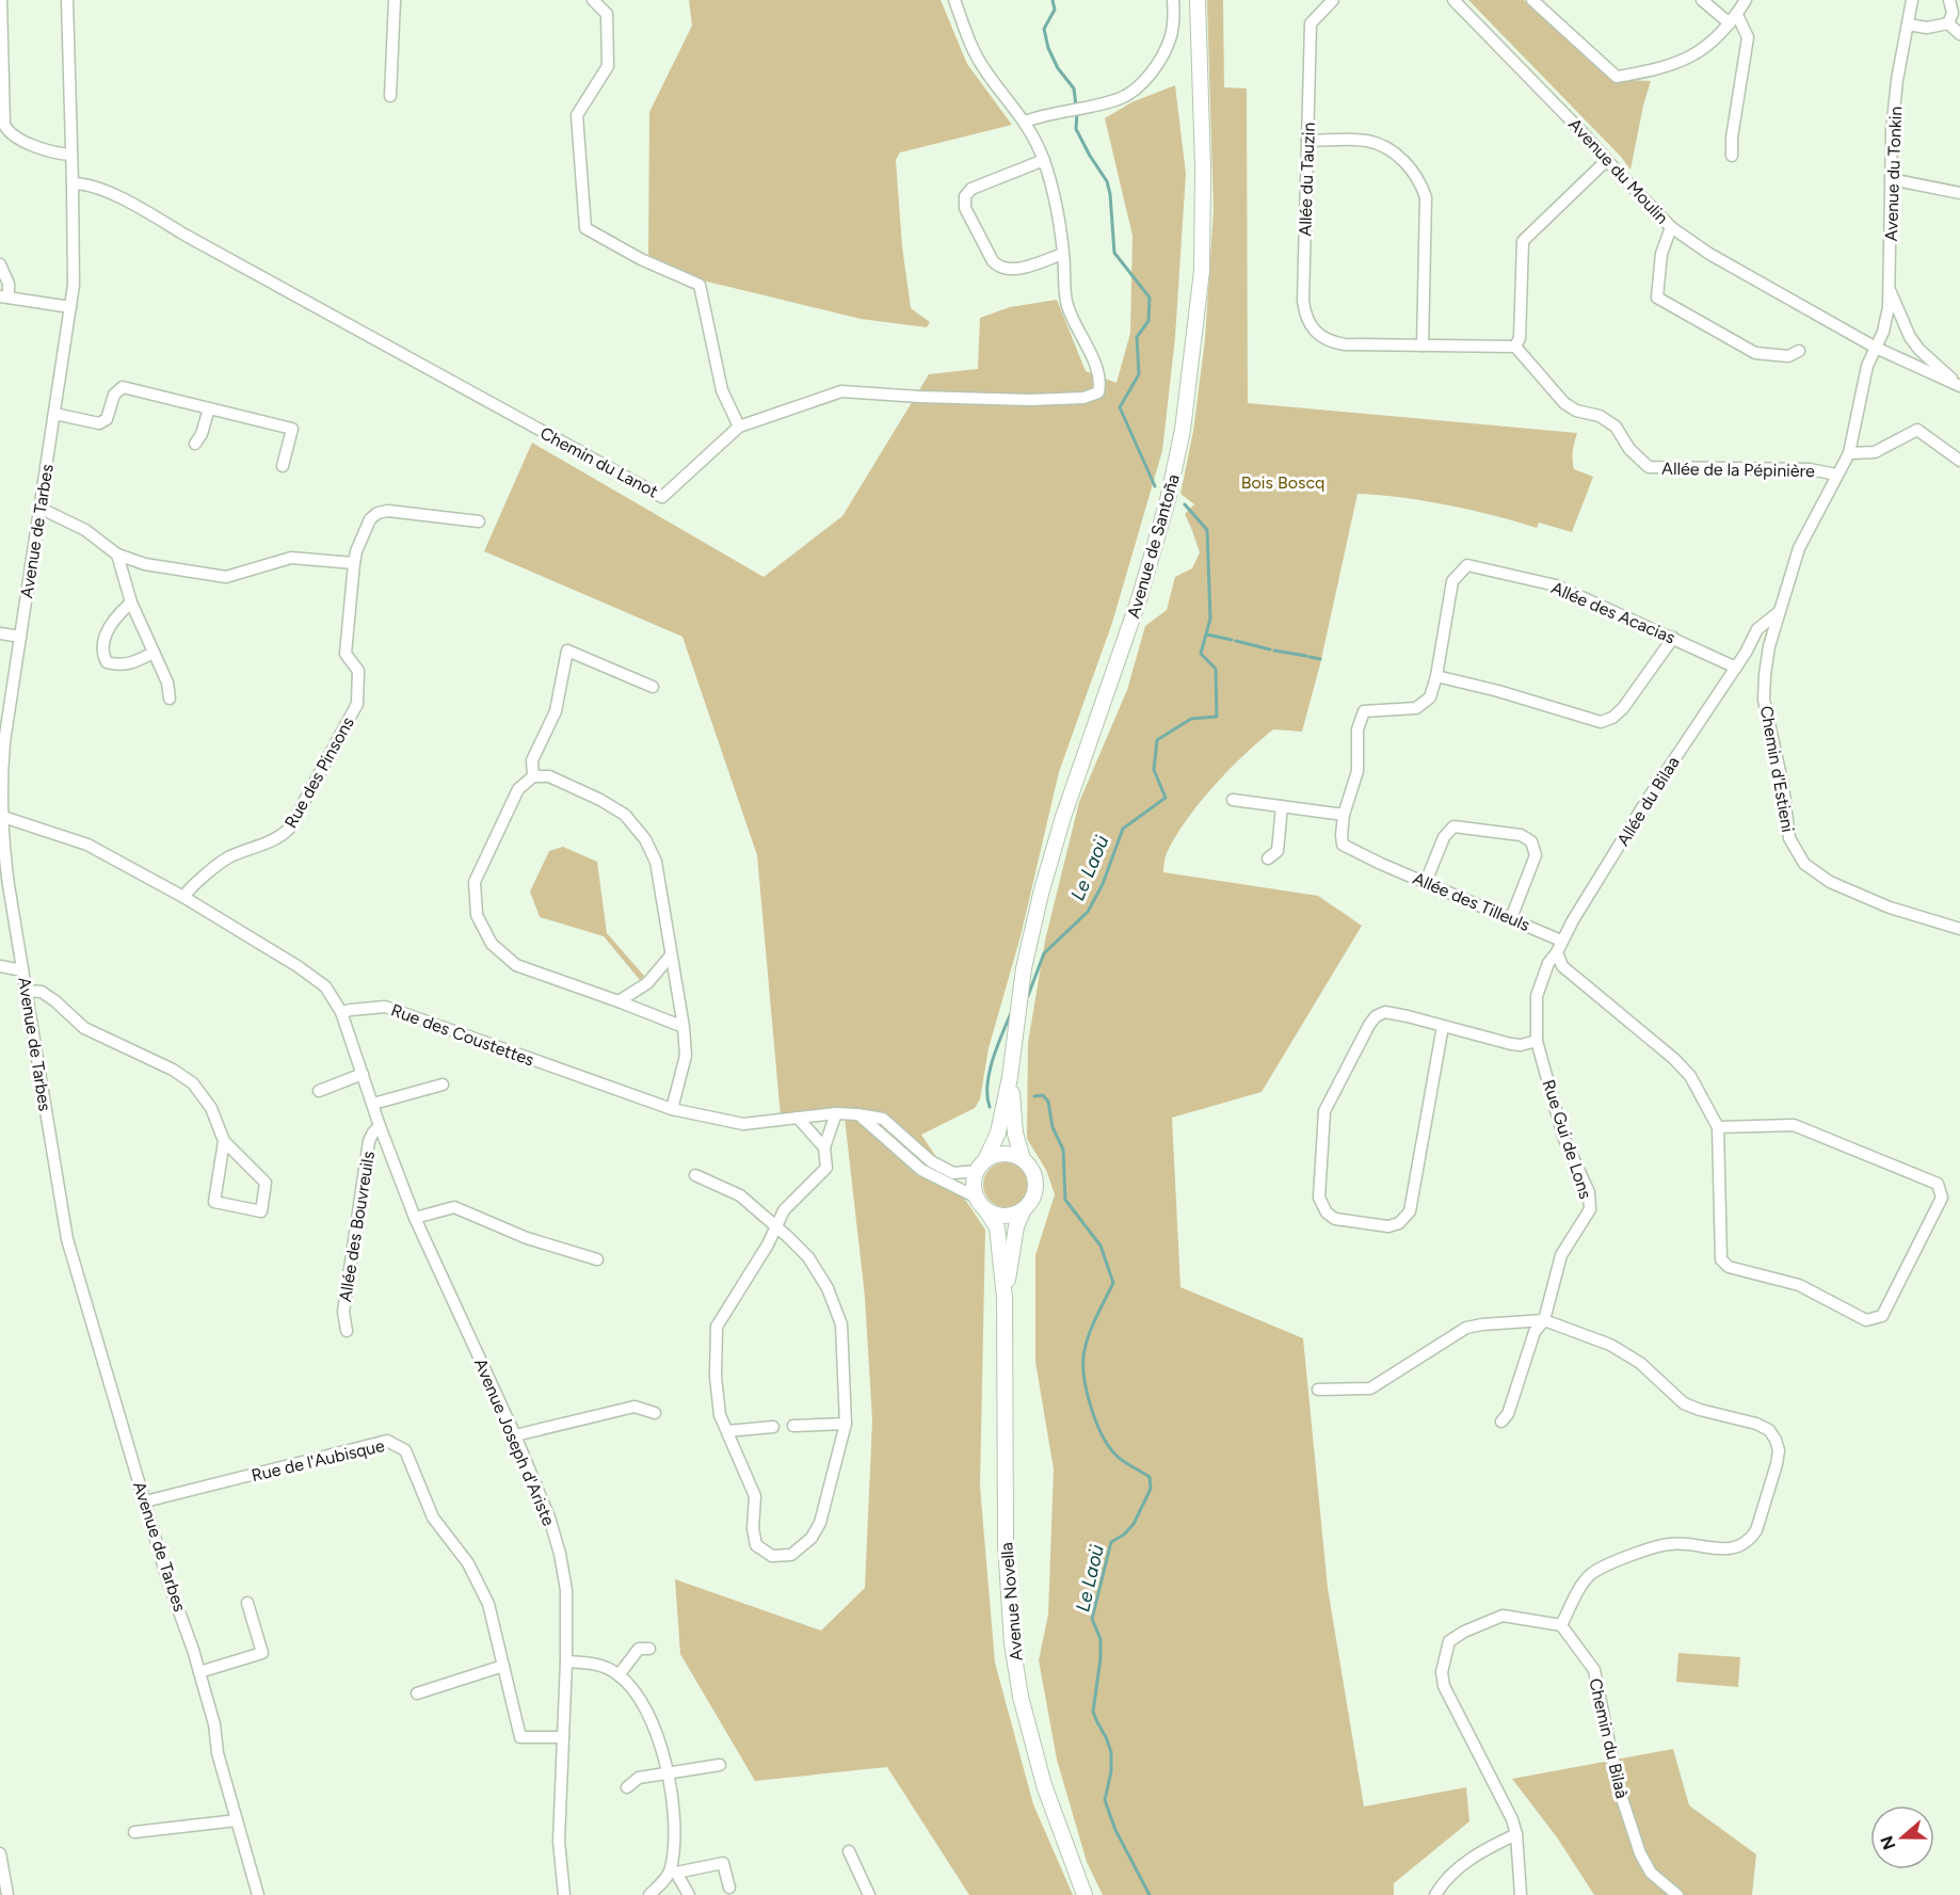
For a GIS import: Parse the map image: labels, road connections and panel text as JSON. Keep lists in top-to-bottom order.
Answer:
{
  "streets": {
    "main road": ["Avenue de Santoña", "Avenue Novella"],
    "street": [
      "Avenue du Moulin",
      "Avenue du Tonkin",
      "Allée du Tauzin",
      "Chemin du Lanot",
      "Allée de la Pépinière",
      "Avenue de Tarbes",
      "Allée des Acacias",
      "Chemin d'Estieni",
      "Rue des Pinsons",
      "Allée du Bilaa",
      "Allée des Tilleuls",
      "Rue des Coustettes",
      "Rue Gui de Lons",
      "Allée des Bouvreuils",
      "Avenue Joseph d'Ariste",
      "Rue de l'Aubisque",
      "Chemin du Bilaà"
    ]
  },
  "crossings": [
    ["Avenue du Moulin", "Avenue du Tonkin"],
    ["Avenue du Tonkin", "Chemin d'Estieni"],
    ["Chemin du Lanot", "Avenue de Tarbes"],
    ["Allée de la Pépinière", "Chemin d'Estieni"],
    ["Avenue de Tarbes", "Rue de l'Aubisque"],
    ["Avenue de Santoña", "Rue des Coustettes"],
    ["Avenue de Santoña", "Avenue Novella"],
    ["Allée des Acacias", "Allée du Bilaa"],
    ["Allée des Acacias", "Allée des Tilleuls"],
    ["Chemin d'Estieni", "Allée du Bilaa"],
    ["Allée du Bilaa", "Allée des Tilleuls"],
    ["Allée du Bilaa", "Rue Gui de Lons"],
    ["Rue des Coustettes", "Avenue Joseph d'Ariste"],
    ["Rue des Coustettes", "Avenue Novella"],
    ["Allée des Bouvreuils", "Avenue Joseph d'Ariste"],
    ["Avenue Joseph d'Ariste", "Rue de l'Aubisque"]
  ],
  "water": ["Le Laoü"],
  "parks": ["Bois Boscq"],
  "north": "left"
}
